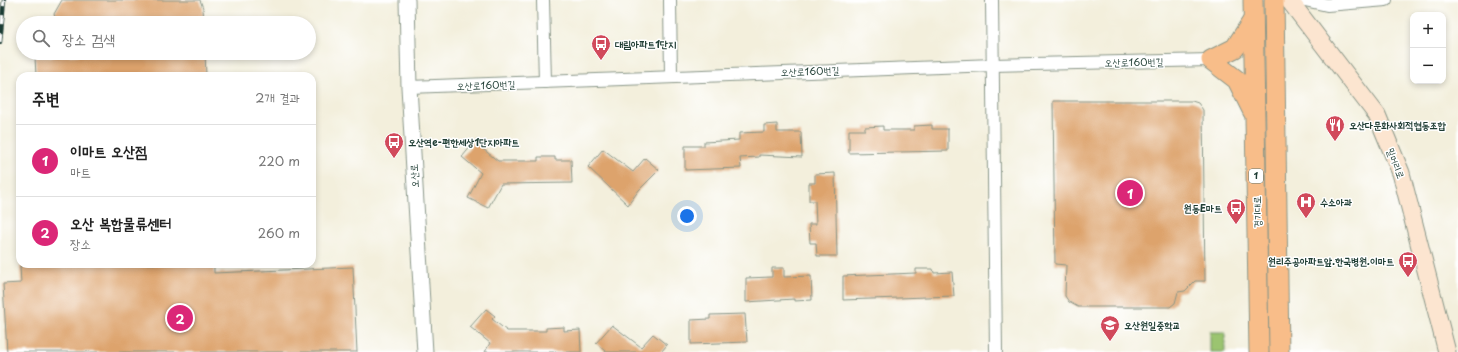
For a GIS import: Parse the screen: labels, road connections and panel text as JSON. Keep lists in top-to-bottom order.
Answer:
{
  "streets": {
    "main road": ["밀머리로", "1", "경기대로"],
    "street": ["오산로160번길", "오산로"]
  },
  "crossings": [
    ["오산로160번길", "오산로"]
  ],
  "places": {
    "bus stop": [
      "대림아파트1단지",
      "오산역e-편한세상1단지아파트",
      "원동E마트",
      "원리주공아파트앞.한국병원.이마트"
    ],
    "restaurant": ["오산다문화사회적협동조합"],
    "hospital": ["수소아과"],
    "school or university": ["오산원일중학교"]
  },
  "page": {
    "map_buttons": ["+", "−"],
    "search": "장소 검색",
    "heading": ["주변", "2개 결과"],
    "list": [
      {
        "mark": "1",
        "name": "이마트 오산점",
        "note": "마트",
        "value": "220 m"
      },
      {
        "mark": "2",
        "name": "오산 복합물류센터",
        "note": "장소",
        "value": "260 m"
      }
    ],
    "pins": ["1", "2"]
  }
}
